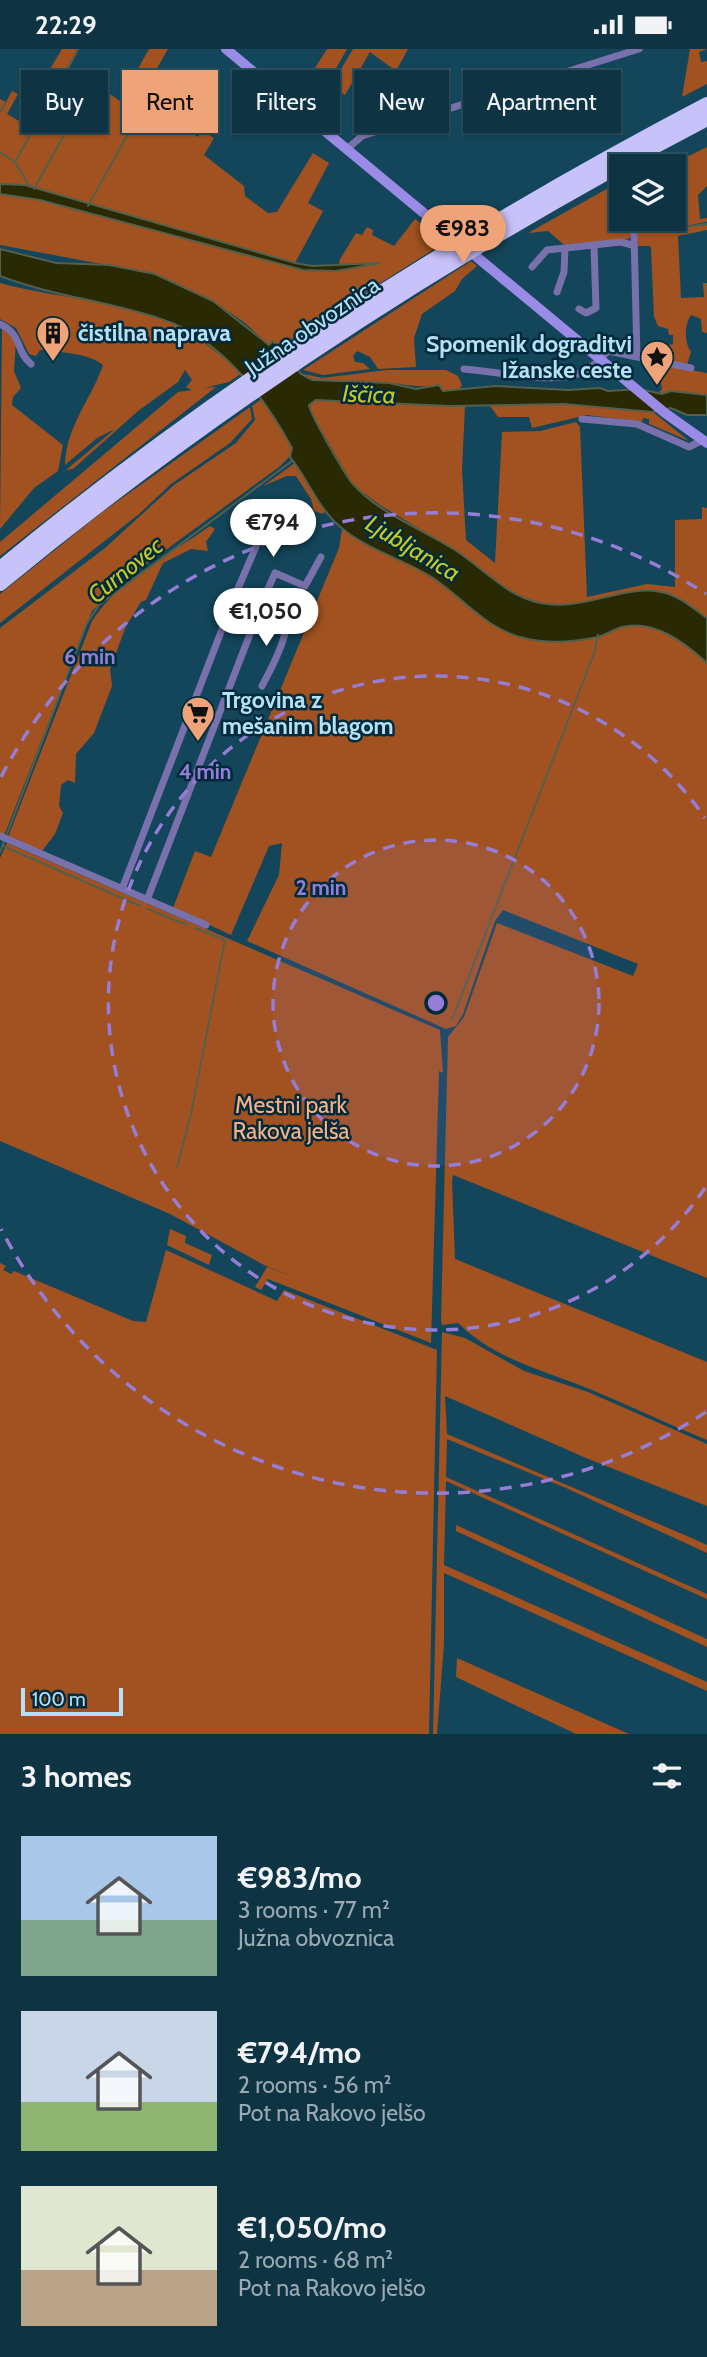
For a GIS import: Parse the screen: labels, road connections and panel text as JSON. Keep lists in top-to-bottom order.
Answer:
{
  "streets": {
    "highway": ["Južna obvoznica"]
  },
  "water": ["Iščica", "Ljubljanica", "Curnovec"],
  "parks": ["Mestni park Rakova jelša"],
  "places": {
    "building": ["čistilna naprava"],
    "place": ["Spomenik dograditvi Ižanske ceste"],
    "supermarket": ["Trgovina z mešanim blagom"]
  },
  "scale_bar": "100 m",
  "page": {
    "status": "22:29",
    "chip": [
      "Buy",
      "Rent",
      "Filters",
      "New",
      "Apartment"
    ],
    "price": ["€983", "€794", "€1,050"],
    "scale": "100 m",
    "heading": "3 homes",
    "list": [
      {
        "name": "€983/mo",
        "note": "3 rooms · 77 m² · Južna obvoznica"
      },
      {
        "name": "€794/mo",
        "note": "2 rooms · 56 m² · Pot na Rakovo jelšo"
      },
      {
        "name": "€1,050/mo",
        "note": "2 rooms · 68 m² · Pot na Rakovo jelšo"
      }
    ]
  },
  "rings": ["6 min", "4 min", "2 min"]
}
